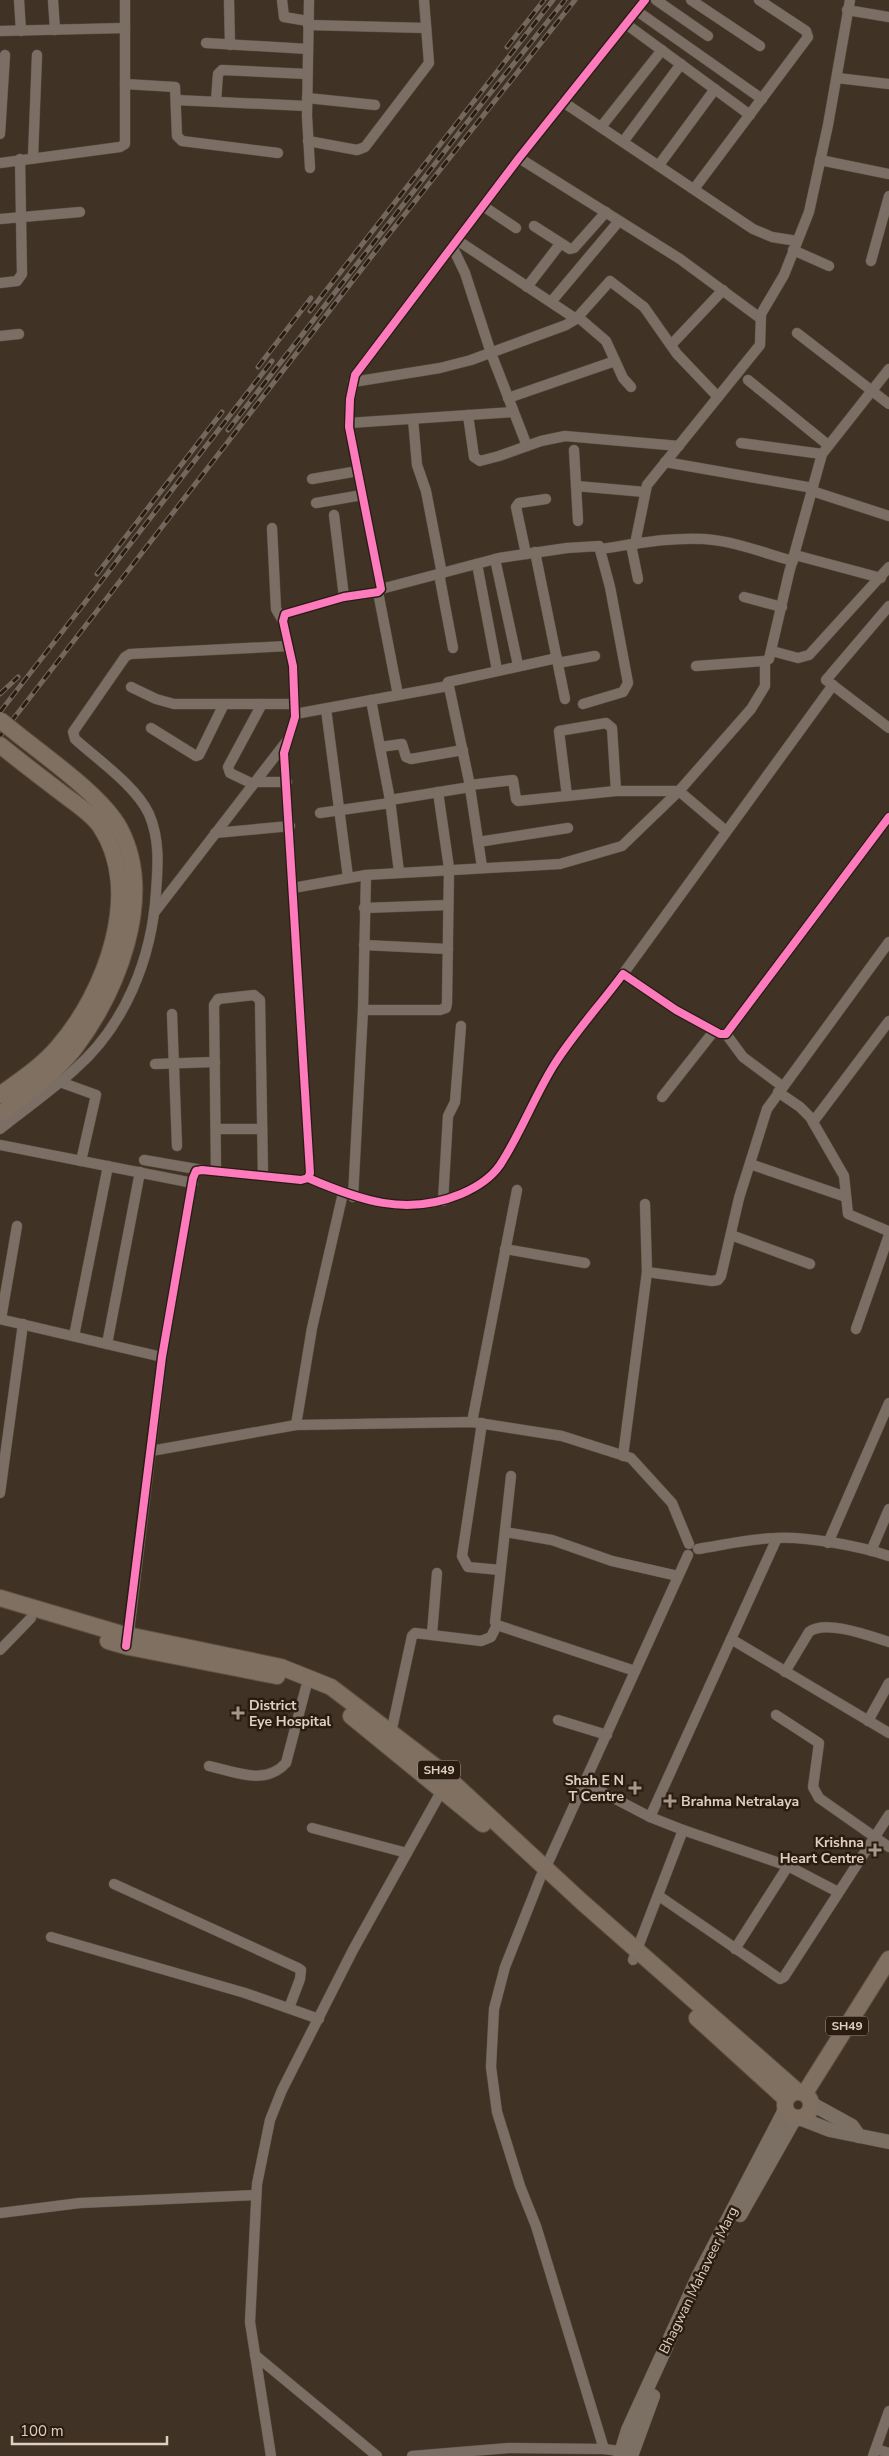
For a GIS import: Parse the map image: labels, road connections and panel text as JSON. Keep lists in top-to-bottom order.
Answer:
{
  "streets": {
    "main road": ["SH49"],
    "street": ["Bhagwan Mahaveer Marg"]
  },
  "crossings": [
    ["SH49", "Bhagwan Mahaveer Marg"]
  ],
  "places": {
    "health": [
      "District Eye Hospital",
      "Shah E N T Centre",
      "Brahma Netralaya",
      "Krishna Heart Centre"
    ]
  },
  "scale_bar": "100 m"
}
